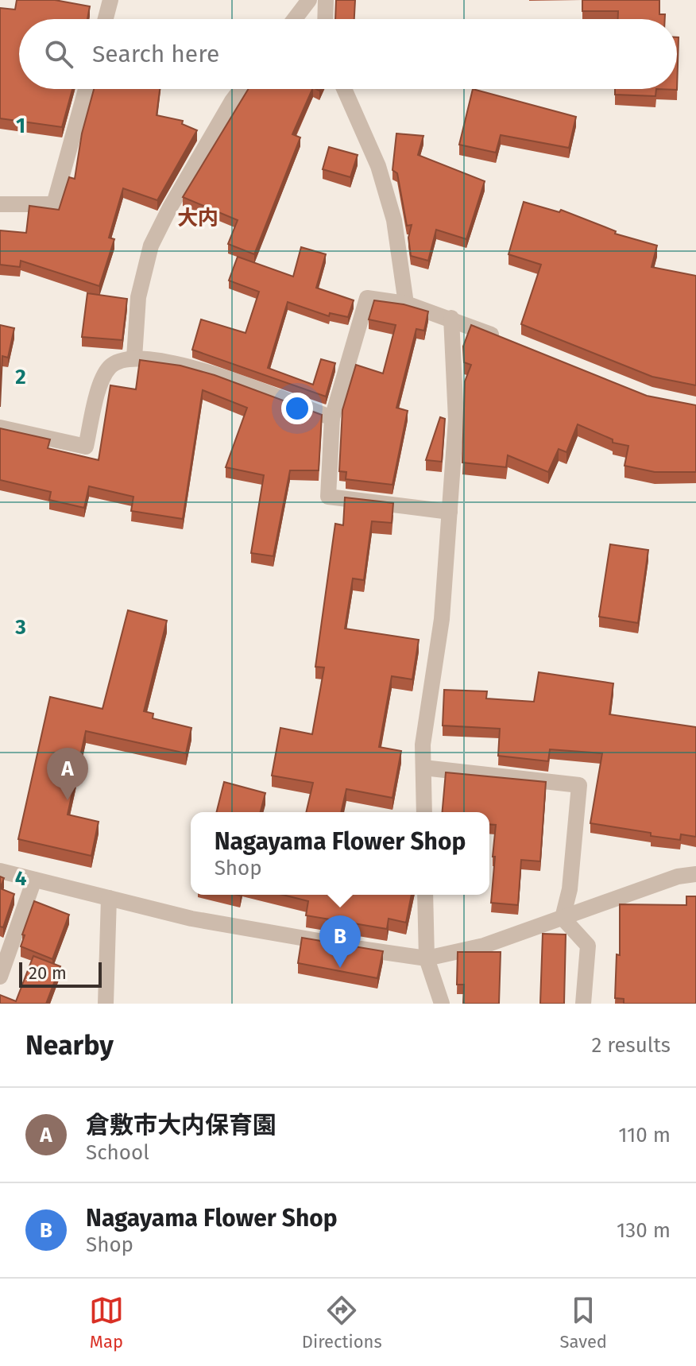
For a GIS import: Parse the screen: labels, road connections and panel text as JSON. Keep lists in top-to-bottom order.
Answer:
{
  "districts": ["大内"],
  "scale_bar": "20 m",
  "page": {
    "search": "Search here",
    "pins": ["A", "B"],
    "popup": ["Nagayama Flower Shop", "Shop"],
    "scale": "20 m",
    "heading": ["Nearby", "2 results"],
    "list": [
      {
        "mark": "A",
        "name": "倉敷市大内保育園",
        "note": "School",
        "value": "110 m"
      },
      {
        "mark": "B",
        "name": "Nagayama Flower Shop",
        "note": "Shop",
        "value": "130 m"
      }
    ],
    "nav": ["Map", "Directions", "Saved"]
  },
  "grid": {
    "rows": [
      "1",
      "2",
      "3",
      "4"
    ]
  }
}
